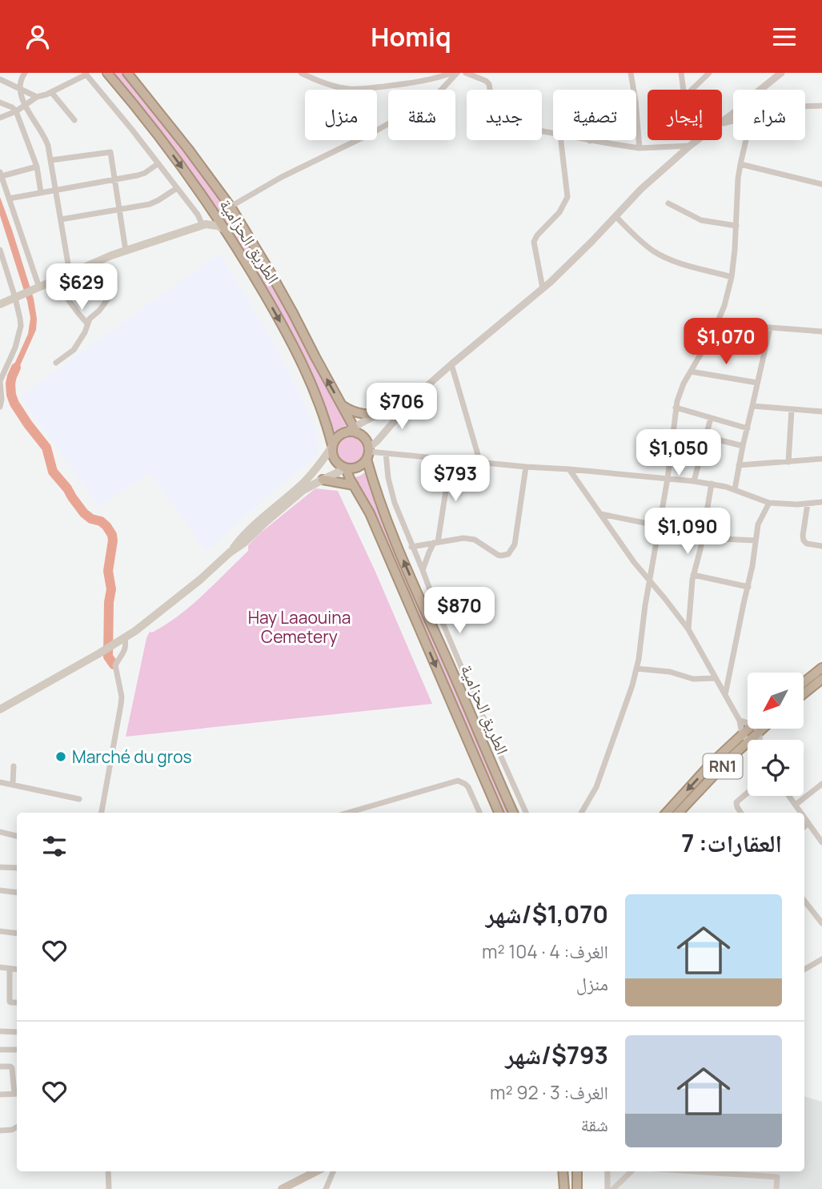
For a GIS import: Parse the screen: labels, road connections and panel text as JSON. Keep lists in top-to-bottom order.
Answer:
{
  "streets": {
    "highway": ["الطريق الحزامية", "RN1"]
  },
  "parks": ["Hay Laaouina Cemetery"],
  "places": ["Marché du gros"],
  "north": "bottom left",
  "page": {
    "header": "Homiq",
    "chip": [
      "شراء",
      "إيجار",
      "تصفية",
      "جديد",
      "شقة",
      "منزل"
    ],
    "price": [
      "$629",
      "$1,070",
      "$706",
      "$1,050",
      "$793",
      "$1,090",
      "$870"
    ],
    "heading": "العقارات: 7",
    "list": [
      {
        "name": "$1,070/شهر",
        "note": "الغرف: 4 · 104 m² · منزل"
      },
      {
        "name": "$793/شهر",
        "note": "الغرف: 3 · 92 m² · شقة"
      }
    ]
  }
}
